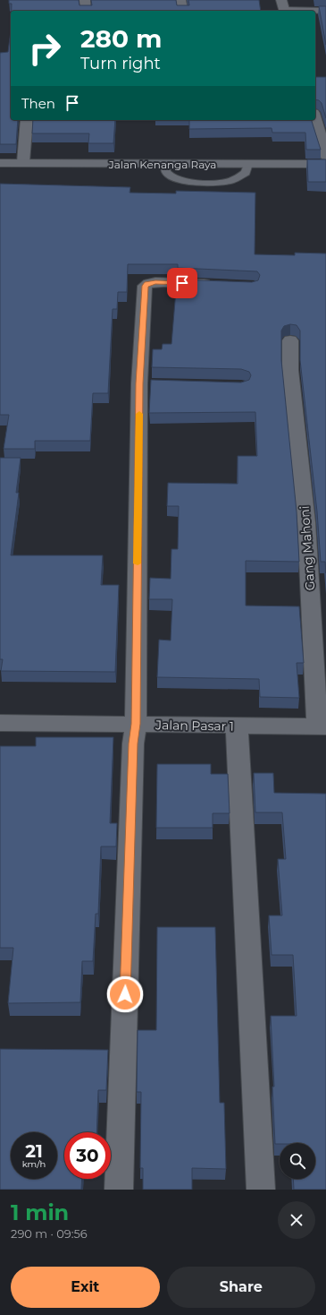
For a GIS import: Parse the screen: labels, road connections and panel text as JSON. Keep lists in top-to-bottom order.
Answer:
{
  "streets": {
    "street": ["Jalan Kenanga Raya", "Gang Mahoni", "Jalan Pasar 1"]
  },
  "crossings": [
    ["Gang Mahoni", "Jalan Pasar 1"]
  ],
  "page": {
    "turn": ["280 m", "Turn right"],
    "then": "Then",
    "speed": "21 km/h",
    "limit": "30",
    "heading": ["1 min", "290 m · 09:56"],
    "buttons": ["Exit", "Share"]
  }
}
